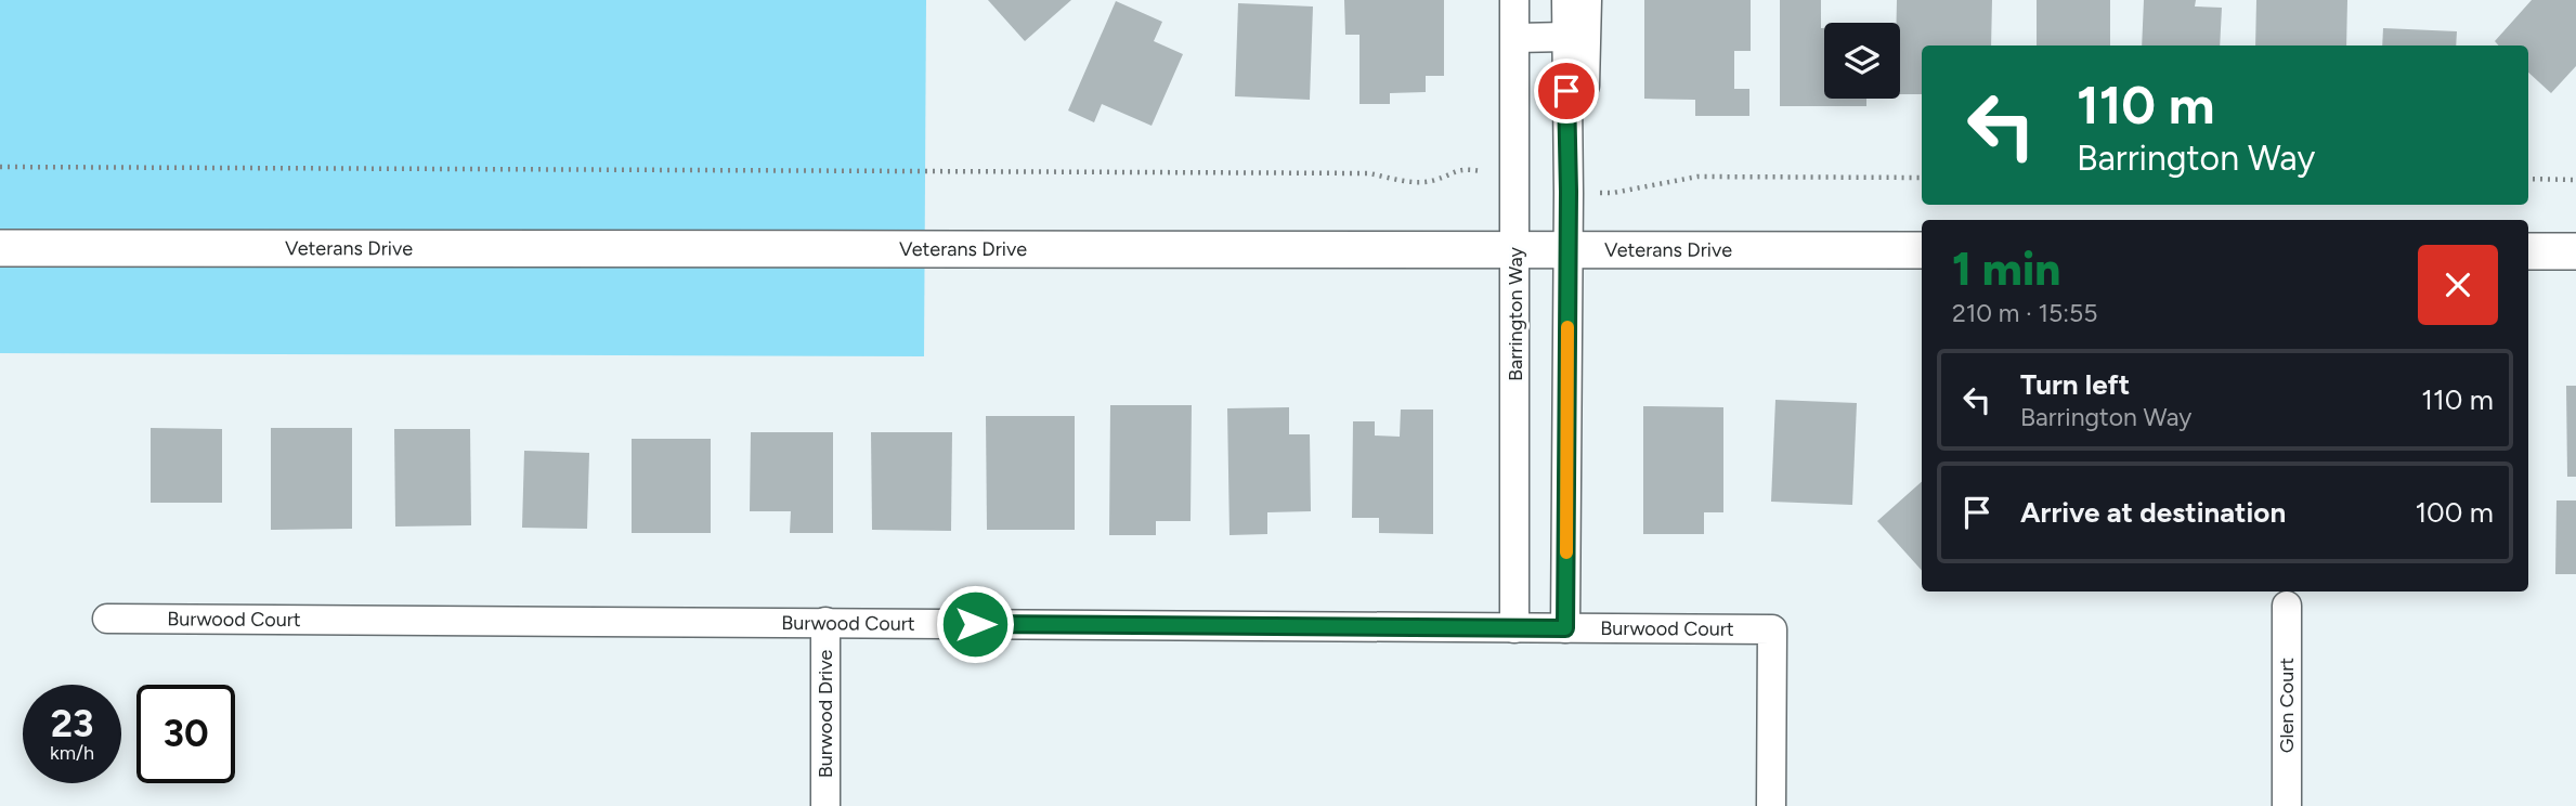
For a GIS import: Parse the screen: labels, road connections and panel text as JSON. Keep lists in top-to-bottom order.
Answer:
{
  "streets": {
    "street": [
      "Veterans Drive",
      "Barrington Way",
      "Burwood Court",
      "Glen Court",
      "Burwood Drive"
    ]
  },
  "crossings": [
    ["Veterans Drive", "Barrington Way"],
    ["Barrington Way", "Burwood Court"],
    ["Burwood Court", "Burwood Drive"]
  ],
  "page": {
    "turn": ["110 m", "Barrington Way"],
    "heading": ["1 min", "210 m · 15:55"],
    "list": [
      {
        "name": "Turn left",
        "note": "Barrington Way",
        "value": "110 m"
      },
      {
        "name": "Arrive at destination",
        "value": "100 m"
      }
    ],
    "speed": "23 km/h",
    "limit": "30"
  }
}
